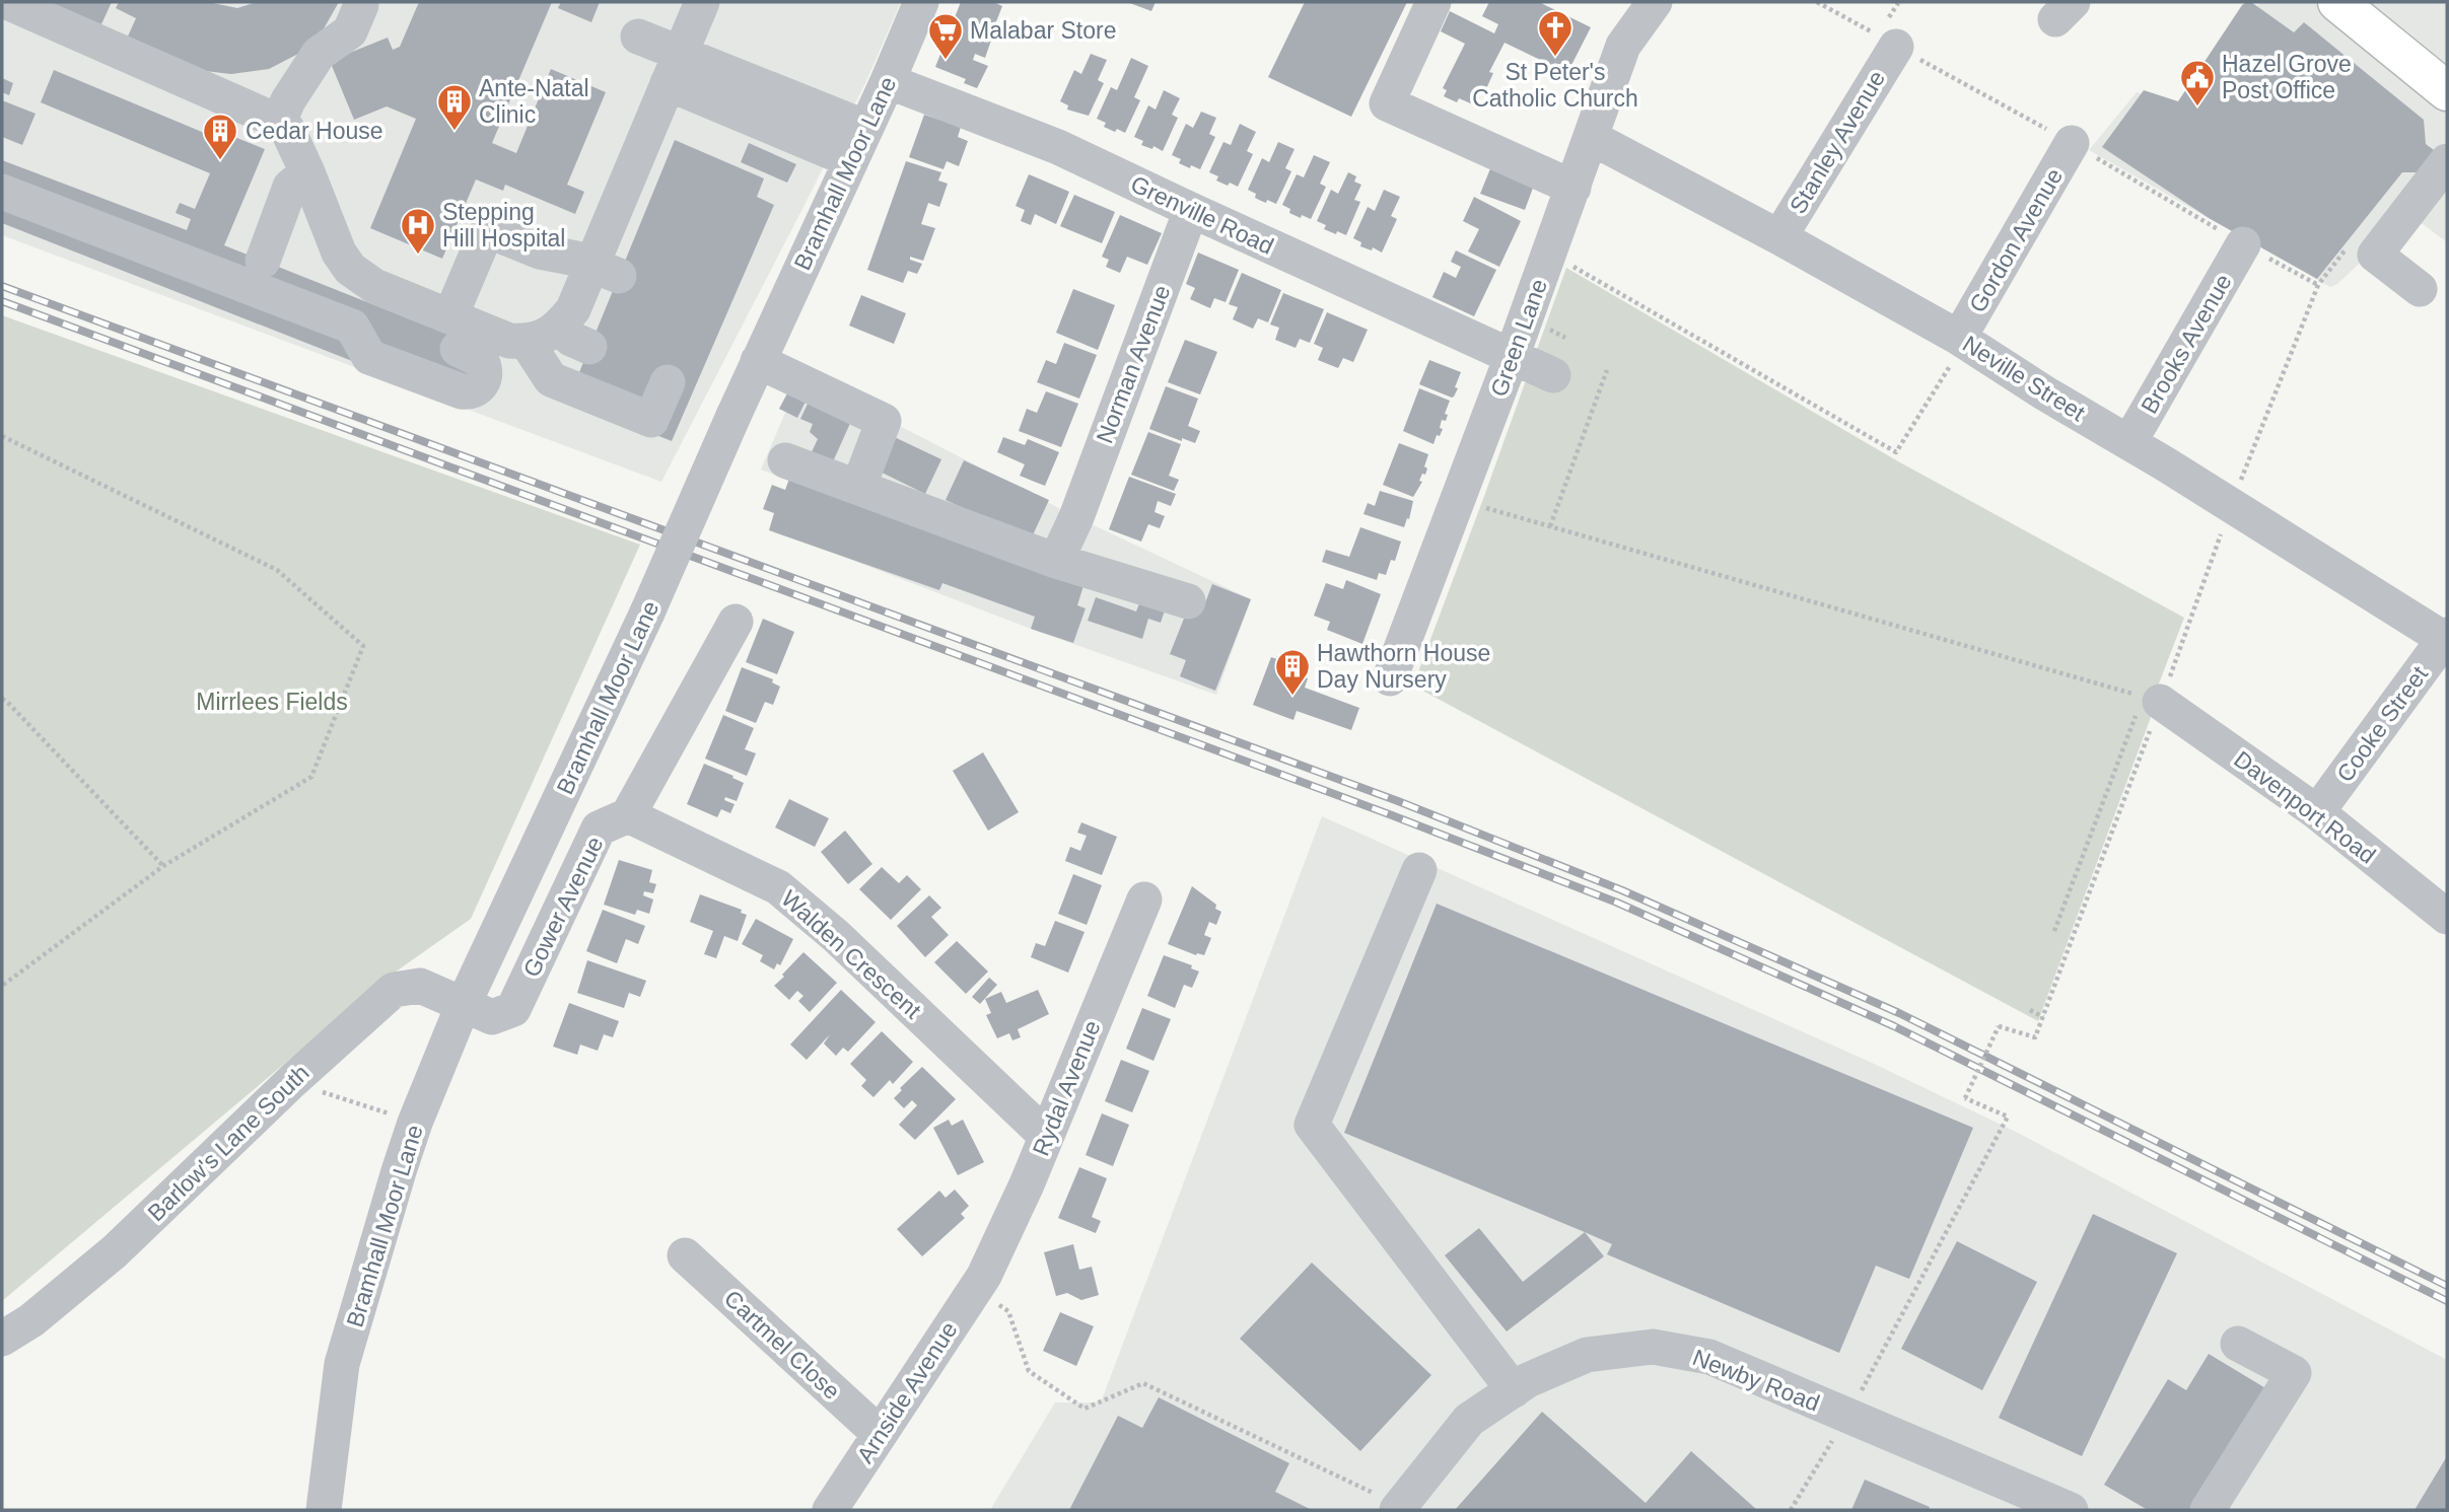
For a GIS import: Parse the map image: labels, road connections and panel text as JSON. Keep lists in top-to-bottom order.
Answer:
{
  "streets": {
    "street": [
      "Stanley Avenue",
      "Bramhall Moor Lane",
      "Grenville Road",
      "Gordon Avenue",
      "Green Lane",
      "Brooks Avenue",
      "Norman Avenue",
      "Neville Street",
      "Cooke Street",
      "Davenport Road",
      "Gower Avenue",
      "Walden Crescent",
      "Rydal Avenue",
      "Barlow's Lane South",
      "Cartmel Close",
      "Newby Road",
      "Arnside Avenue"
    ]
  },
  "crossings": [
    ["Stanley Avenue", "Neville Street"],
    ["Bramhall Moor Lane", "Grenville Road"],
    ["Bramhall Moor Lane", "Gower Avenue"],
    ["Bramhall Moor Lane", "Barlow's Lane South"],
    ["Grenville Road", "Green Lane"],
    ["Grenville Road", "Norman Avenue"],
    ["Gordon Avenue", "Neville Street"],
    ["Green Lane", "Neville Street"],
    ["Brooks Avenue", "Neville Street"],
    ["Neville Street", "Cooke Street"],
    ["Cooke Street", "Davenport Road"],
    ["Gower Avenue", "Walden Crescent"],
    ["Gower Avenue", "Barlow's Lane South"],
    ["Walden Crescent", "Rydal Avenue"],
    ["Rydal Avenue", "Arnside Avenue"],
    ["Cartmel Close", "Arnside Avenue"]
  ],
  "parks": ["Mirrlees Fields"],
  "places": {
    "church": ["St Peter's Catholic Church"],
    "supermarket": ["Malabar Store"],
    "public building": ["Hazel Grove Post Office"],
    "building": ["Ante-Natal Clinic", "Cedar House", "Hawthorn House Day Nursery"],
    "hospital": ["Stepping Hill Hospital"]
  }
}
